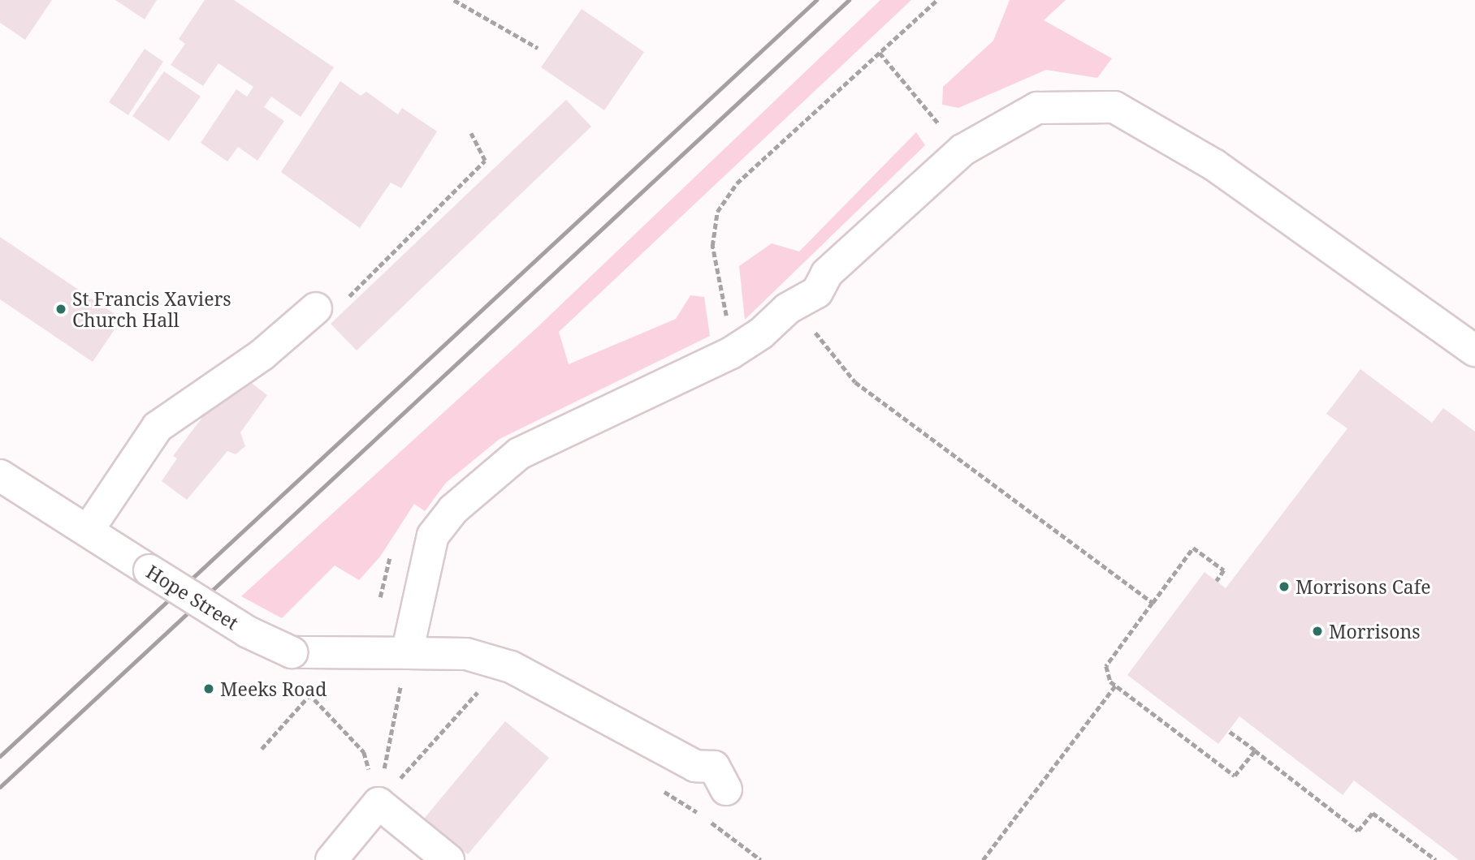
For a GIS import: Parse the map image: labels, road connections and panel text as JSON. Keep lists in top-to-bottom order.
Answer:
{
  "streets": {
    "street": ["Hope Street"]
  },
  "places": [
    "St Francis Xaviers Church Hall",
    "Morrisons Cafe",
    "Morrisons",
    "Meeks Road"
  ]
}
